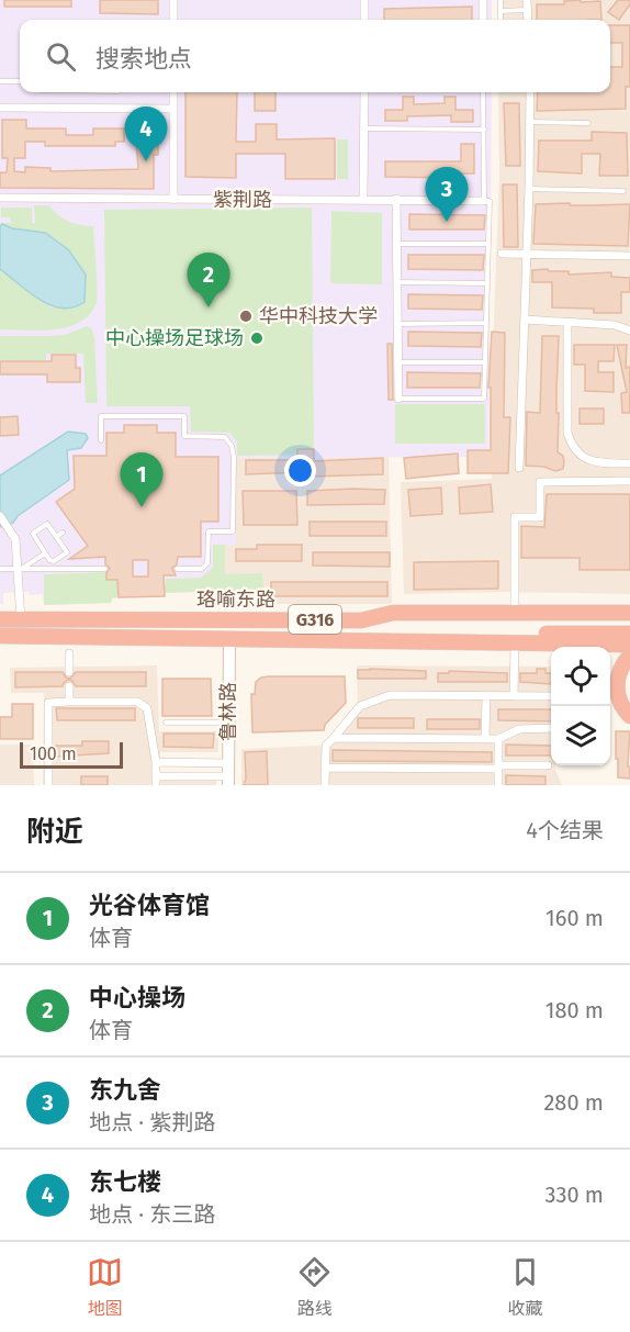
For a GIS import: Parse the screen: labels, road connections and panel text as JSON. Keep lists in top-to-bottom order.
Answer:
{
  "streets": {
    "highway": ["珞喻东路", "G316"],
    "street": ["紫荆路", "鲁林路"]
  },
  "crossings": [
    ["珞喻东路", "鲁林路"]
  ],
  "places": ["华中科技大学", "中心操场足球场"],
  "scale_bar": "100 m",
  "page": {
    "search": "搜索地点",
    "pins": [
      "4",
      "3",
      "2",
      "1"
    ],
    "scale": "100 m",
    "heading": ["附近", "4个结果"],
    "list": [
      {
        "mark": "1",
        "name": "光谷体育馆",
        "note": "体育",
        "value": "160 m"
      },
      {
        "mark": "2",
        "name": "中心操场",
        "note": "体育",
        "value": "180 m"
      },
      {
        "mark": "3",
        "name": "东九舍",
        "note": "地点 · 紫荆路",
        "value": "280 m"
      },
      {
        "mark": "4",
        "name": "东七楼",
        "note": "地点 · 东三路",
        "value": "330 m"
      }
    ],
    "nav": ["地图", "路线", "收藏"]
  }
}
